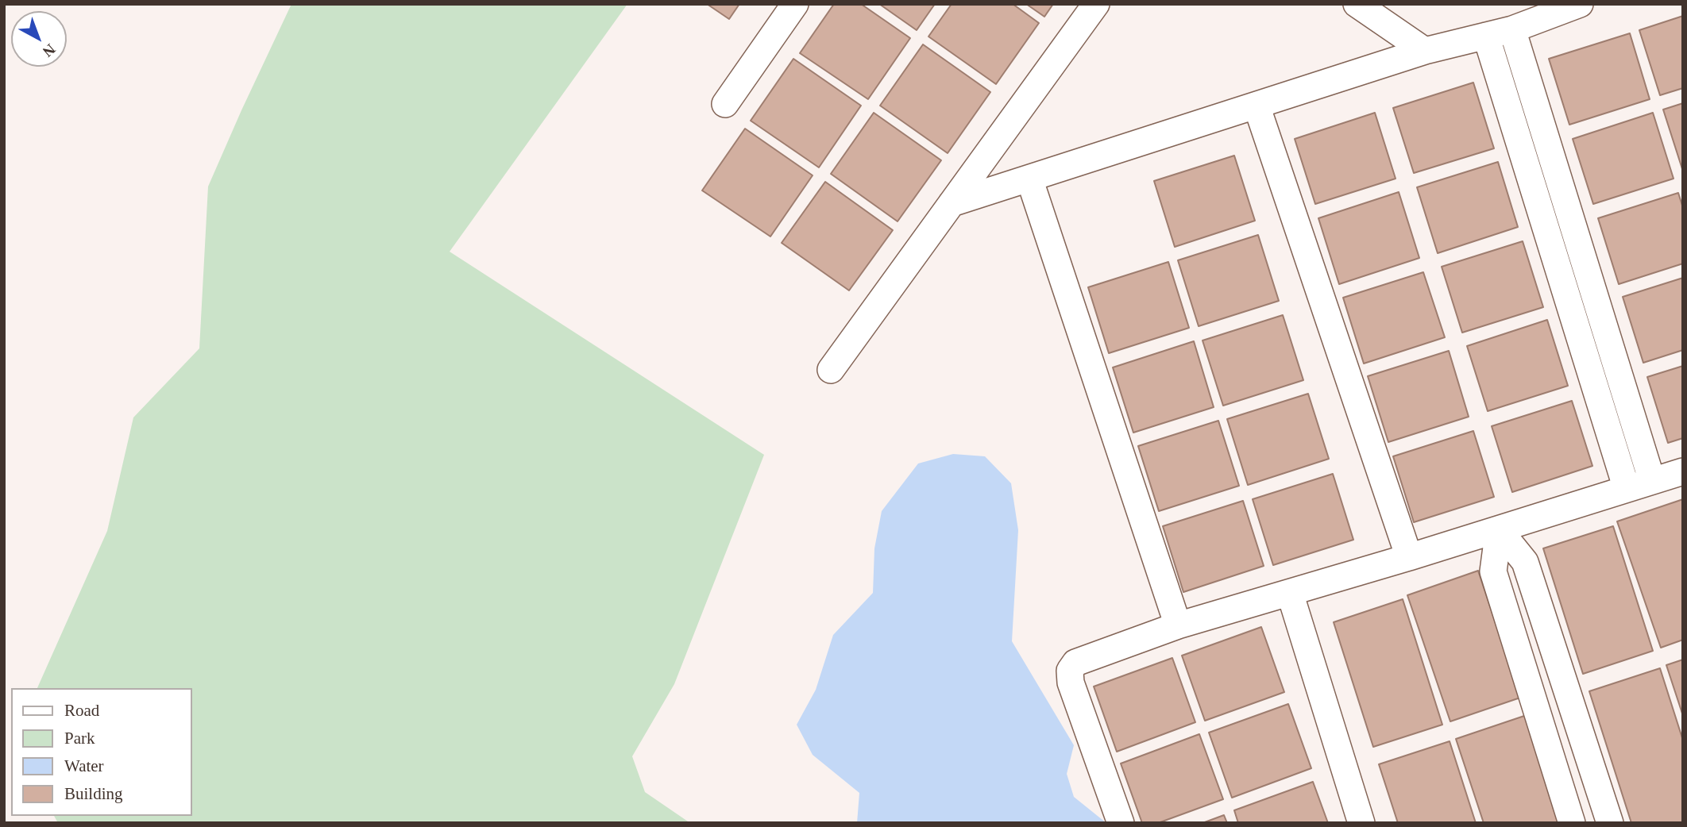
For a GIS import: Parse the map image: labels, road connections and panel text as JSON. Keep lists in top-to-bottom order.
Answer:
{
  "legend": [
    "Road",
    "Park",
    "Water",
    "Building"
  ],
  "north": "bottom right"
}
